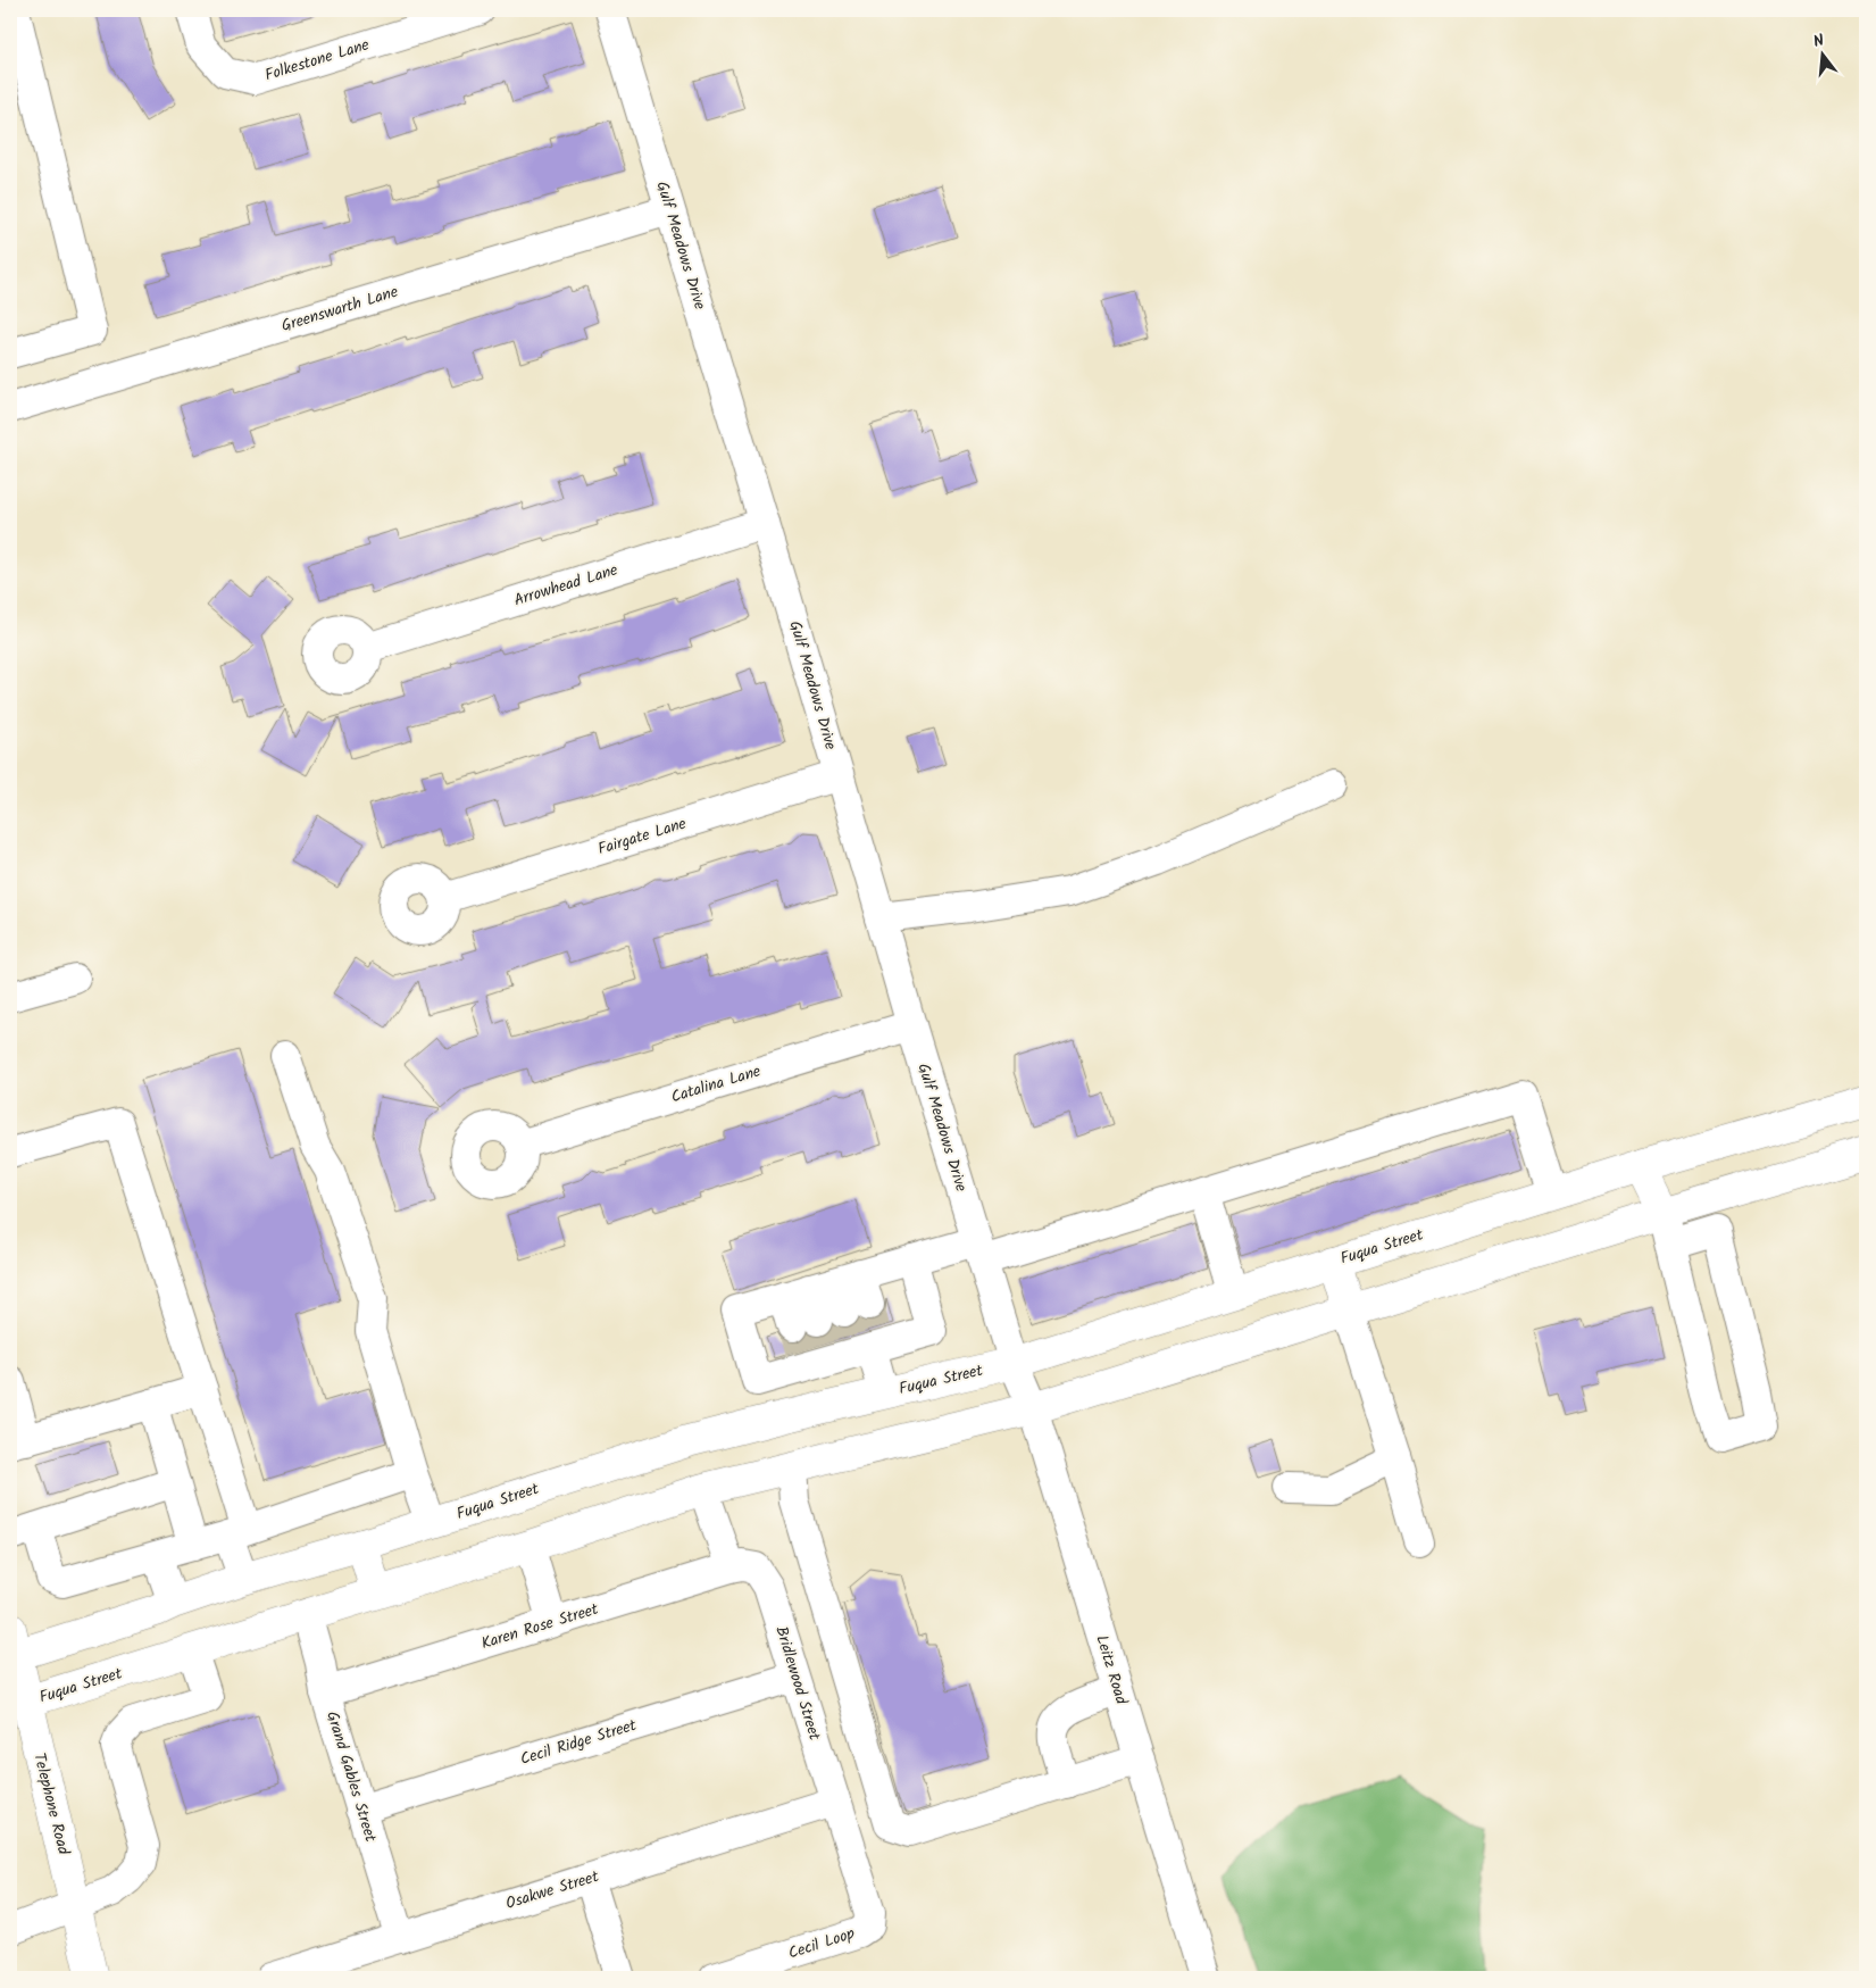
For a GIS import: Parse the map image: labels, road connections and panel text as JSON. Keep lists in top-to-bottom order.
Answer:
{
  "streets": {
    "main road": ["Fuqua Street", "Telephone Road"],
    "street": [
      "Folkestone Lane",
      "Gulf Meadows Drive",
      "Greenswarth Lane",
      "Arrowhead Lane",
      "Fairgate Lane",
      "Catalina Lane",
      "Karen Rose Street",
      "Leitz Road",
      "Bridlewood Street",
      "Cecil Ridge Street",
      "Grand Gables Street",
      "Osakwe Street",
      "Cecil Loop"
    ]
  },
  "crossings": [
    ["Gulf Meadows Drive", "Greenswarth Lane"],
    ["Gulf Meadows Drive", "Arrowhead Lane"],
    ["Gulf Meadows Drive", "Fairgate Lane"],
    ["Gulf Meadows Drive", "Catalina Lane"],
    ["Gulf Meadows Drive", "Fuqua Street"],
    ["Gulf Meadows Drive", "Leitz Road"],
    ["Fuqua Street", "Leitz Road"],
    ["Fuqua Street", "Bridlewood Street"],
    ["Fuqua Street", "Grand Gables Street"],
    ["Fuqua Street", "Telephone Road"],
    ["Karen Rose Street", "Bridlewood Street"],
    ["Karen Rose Street", "Grand Gables Street"],
    ["Bridlewood Street", "Cecil Ridge Street"],
    ["Bridlewood Street", "Osakwe Street"],
    ["Bridlewood Street", "Cecil Loop"],
    ["Cecil Ridge Street", "Grand Gables Street"],
    ["Grand Gables Street", "Osakwe Street"],
    ["Osakwe Street", "Cecil Loop"]
  ],
  "north": "top"
}
